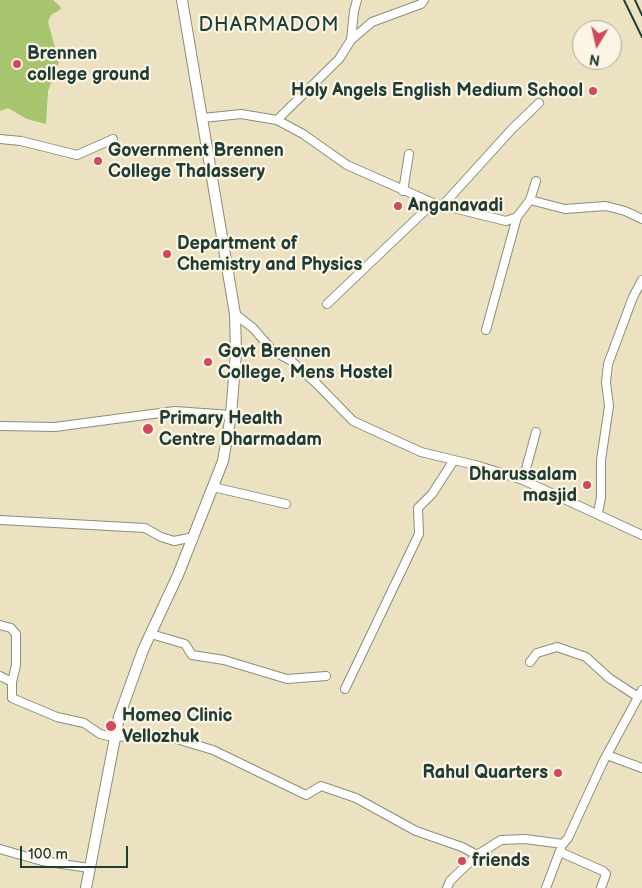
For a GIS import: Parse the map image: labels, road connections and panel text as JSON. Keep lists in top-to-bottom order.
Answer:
{
  "districts": ["DHARMADOM"],
  "places": [
    "Brennen college ground",
    "Holy Angels English Medium School",
    "Government Brennen College Thalassery",
    "Anganavadi",
    "Department of Chemistry and Physics",
    "Govt Brennen College, Mens Hostel",
    "Primary Health Centre Dharmadam",
    "Dharussalam masjid",
    "Homeo Clinic Vellozhuk",
    "Rahul Quarters",
    "friends"
  ],
  "scale_bar": "100 m",
  "north": "bottom"
}
